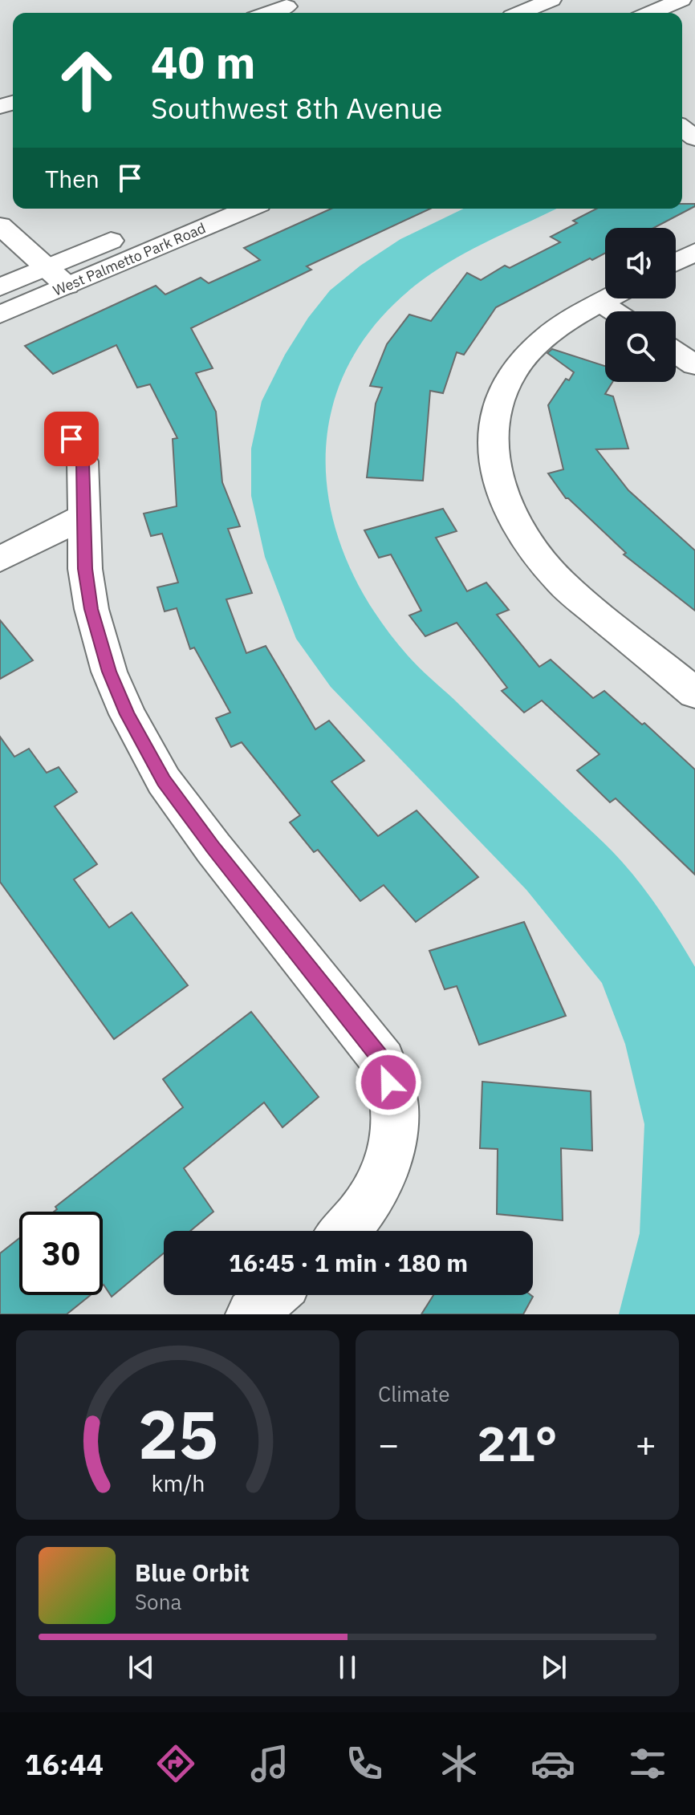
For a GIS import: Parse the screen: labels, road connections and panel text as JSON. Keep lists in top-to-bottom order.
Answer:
{
  "streets": {
    "street": ["West Palmetto Park Road"]
  },
  "page": {
    "turn": ["40 m", "Southwest 8th Avenue"],
    "then": "Then",
    "limit": "30",
    "trip": "16:45 · 1 min · 180 m",
    "tile": "Climate",
    "heat": ["−", "21°", "+"],
    "song": ["Blue Orbit", "Sona"],
    "tabs": "16:44",
    "gauge": ["25", "km/h"]
  }
}
